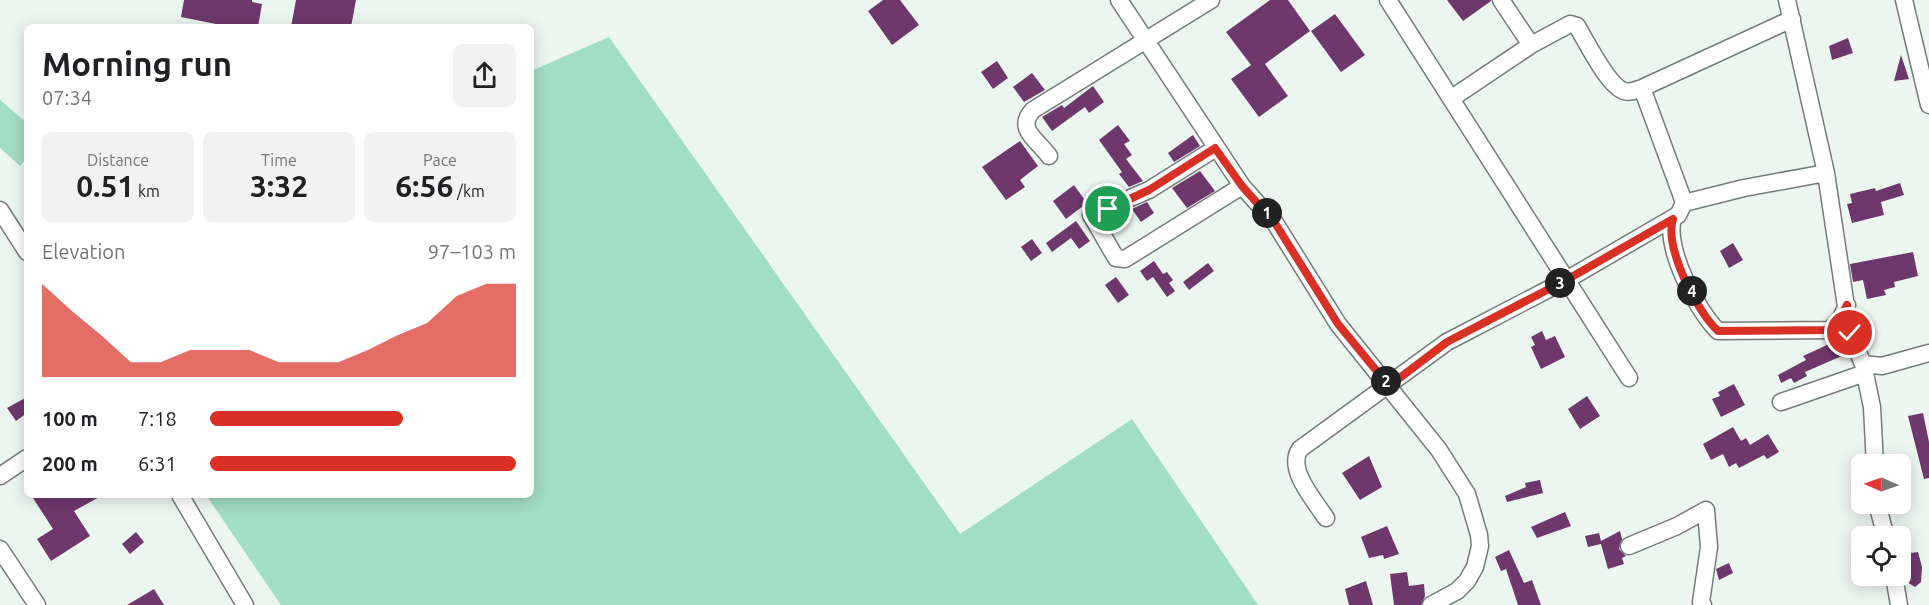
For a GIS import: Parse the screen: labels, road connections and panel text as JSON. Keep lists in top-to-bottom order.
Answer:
{
  "north": "left",
  "page": {
    "heading": ["Morning run", "07:34"],
    "stats": [
      ["Distance", "0.51 km"],
      ["Time", "3:32"],
      ["Pace", "6:56 /km"]
    ],
    "pins": [
      "1",
      "3",
      "4",
      "2"
    ],
    "chart": ["Elevation", "97–103 m"],
    "list": [
      {
        "name": "100 m",
        "note": "7:18"
      },
      {
        "name": "200 m",
        "note": "6:31"
      }
    ]
  }
}
